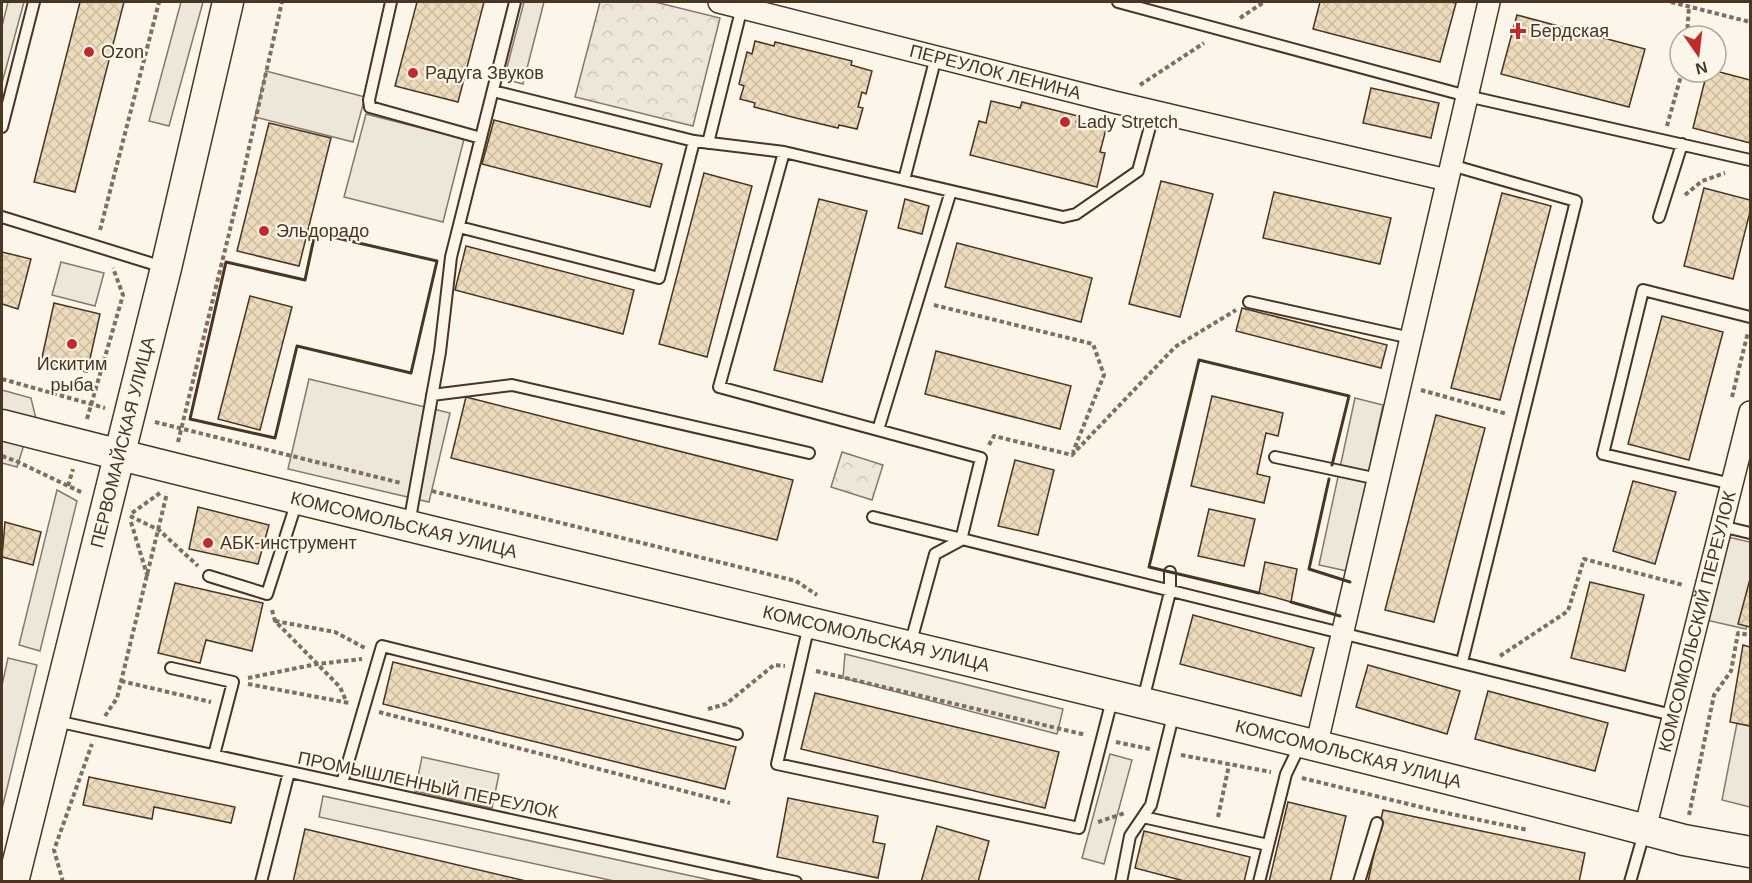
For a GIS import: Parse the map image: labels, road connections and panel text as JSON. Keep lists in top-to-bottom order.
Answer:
{
  "streets": {
    "street": [
      "ПЕРЕУЛОК ЛЕНИНА",
      "ПЕРВОМАЙСКАЯ УЛИЦА",
      "КОМСОМОЛЬСКАЯ УЛИЦА",
      "КОМСОМОЛЬСКИЙ ПЕРЕУЛОК"
    ],
    "lane": ["ПРОМЫШЛЕННЫЙ ПЕРЕУЛОК"]
  },
  "crossings": [
    ["ПЕРВОМАЙСКАЯ УЛИЦА", "КОМСОМОЛЬСКАЯ УЛИЦА"],
    ["ПЕРВОМАЙСКАЯ УЛИЦА", "ПРОМЫШЛЕННЫЙ ПЕРЕУЛОК"],
    ["КОМСОМОЛЬСКАЯ УЛИЦА", "КОМСОМОЛЬСКИЙ ПЕРЕУЛОК"]
  ],
  "places": {
    "health": ["Бердская"],
    "other": [
      "Ozon",
      "Радуга Звуков",
      "Lady Stretch",
      "Эльдорадо",
      "Искитим рыба",
      "АБК-инструмент"
    ]
  },
  "north": "bottom"
}
